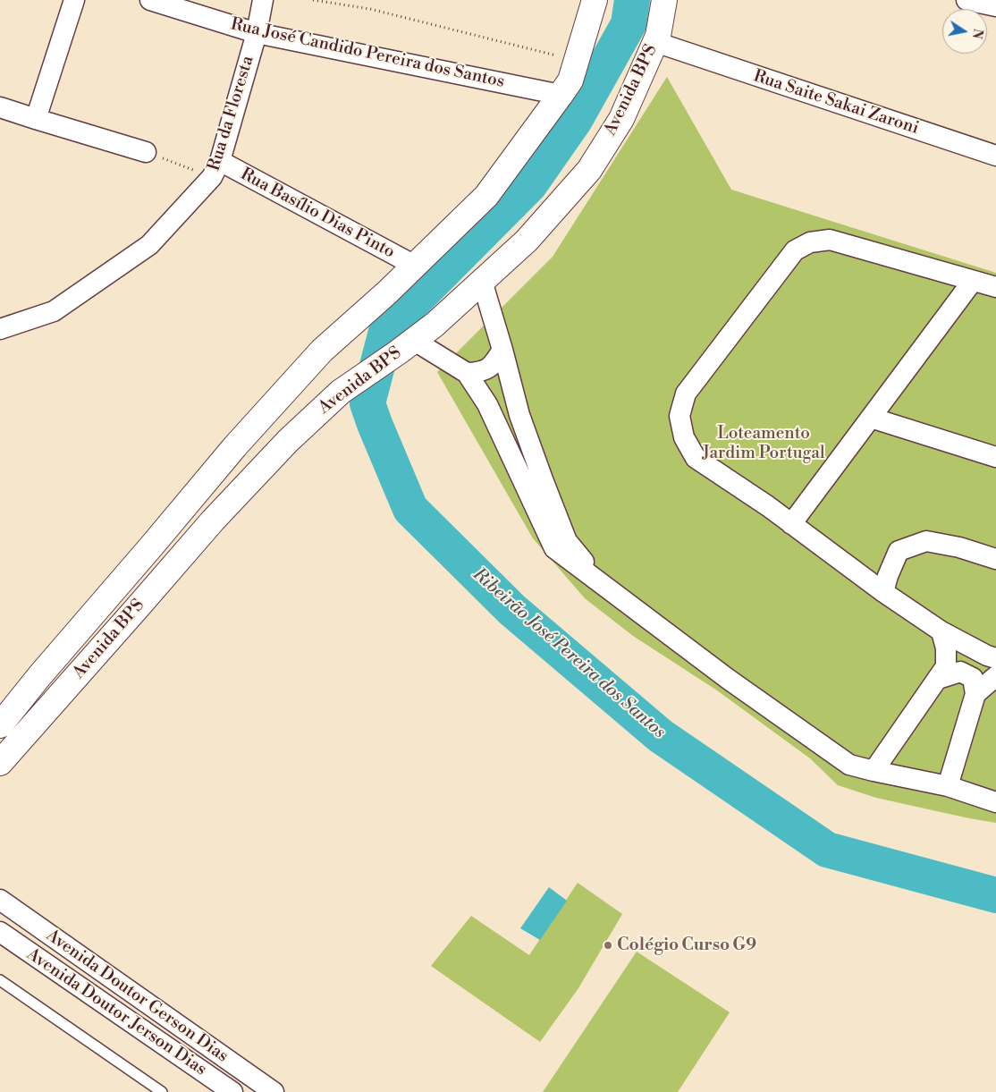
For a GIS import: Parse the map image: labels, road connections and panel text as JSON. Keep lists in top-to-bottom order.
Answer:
{
  "streets": {
    "main road": ["Avenida BPS"],
    "street": [
      "Rua José Candido Pereira dos Santos",
      "Rua Saite Sakai Zaroni",
      "Rua da Floresta",
      "Rua Basílio Dias Pinto",
      "Avenida Doutor Gerson Dias",
      "Avenida Doutor Jerson Dias"
    ]
  },
  "crossings": [
    ["Rua José Candido Pereira dos Santos", "Avenida BPS"],
    ["Rua José Candido Pereira dos Santos", "Rua da Floresta"],
    ["Avenida BPS", "Rua Saite Sakai Zaroni"],
    ["Avenida BPS", "Rua Basílio Dias Pinto"],
    ["Rua da Floresta", "Rua Basílio Dias Pinto"]
  ],
  "water": ["Ribeirão José Pereira dos Santos"],
  "parks": ["Loteamento Jardim Portugal"],
  "places": ["Colégio Curso G9"],
  "north": "right"
}
